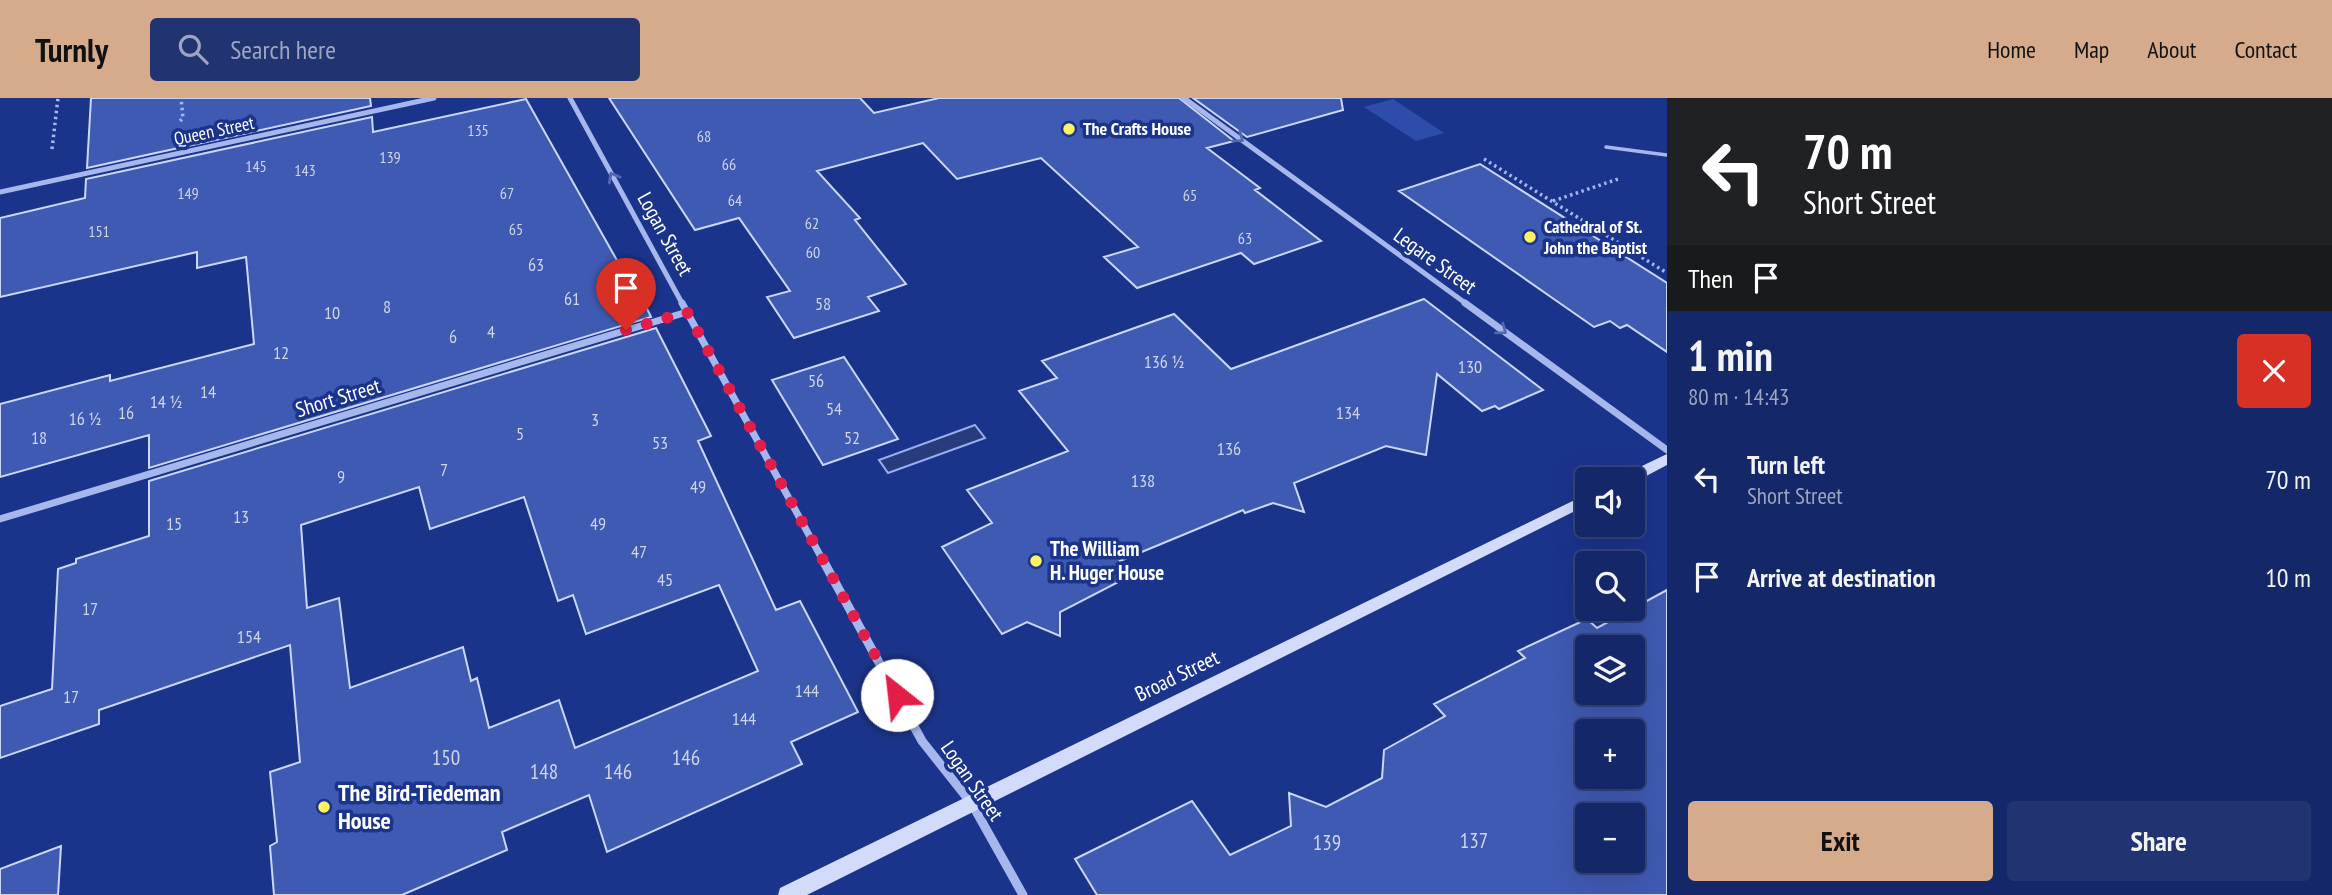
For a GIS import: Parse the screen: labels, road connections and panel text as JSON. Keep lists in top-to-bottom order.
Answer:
{
  "streets": {
    "main road": ["Broad Street"],
    "street": [
      "Queen Street",
      "Logan Street",
      "Legare Street",
      "Short Street"
    ]
  },
  "crossings": [
    ["Logan Street", "Short Street"],
    ["Logan Street", "Broad Street"]
  ],
  "one_way": ["Legare Street"],
  "places": [
    "The Crafts House",
    "Cathedral of St. John the Baptist",
    "The William H. Huger House",
    "The Bird-Tiedeman House"
  ],
  "house_numbers": [
    "135",
    "68",
    "139",
    "66",
    "145",
    "143",
    "149",
    "67",
    "65",
    "64",
    "62",
    "65",
    "151",
    "63",
    "60",
    "63",
    "61",
    "58",
    "8",
    "10",
    "4",
    "6",
    "12",
    "136 ½",
    "130",
    "56",
    "14",
    "14 ½",
    "54",
    "16",
    "134",
    "16 ½",
    "3",
    "5",
    "18",
    "52",
    "53",
    "136",
    "7",
    "9",
    "138",
    "49",
    "13",
    "15",
    "49",
    "47",
    "45",
    "17",
    "154",
    "144",
    "17",
    "144",
    "150",
    "146",
    "148",
    "146",
    "137",
    "139"
  ],
  "page": {
    "header": "Turnly",
    "search": "Search here",
    "nav": [
      "Home",
      "Map",
      "About",
      "Contact"
    ],
    "turn": ["70 m", "Short Street"],
    "then": "Then",
    "heading": ["1 min", "80 m · 14:43"],
    "list": [
      {
        "name": "Turn left",
        "note": "Short Street",
        "value": "70 m"
      },
      {
        "name": "Arrive at destination",
        "value": "10 m"
      }
    ],
    "map_buttons": ["+", "−"],
    "buttons": ["Exit", "Share"]
  }
}
